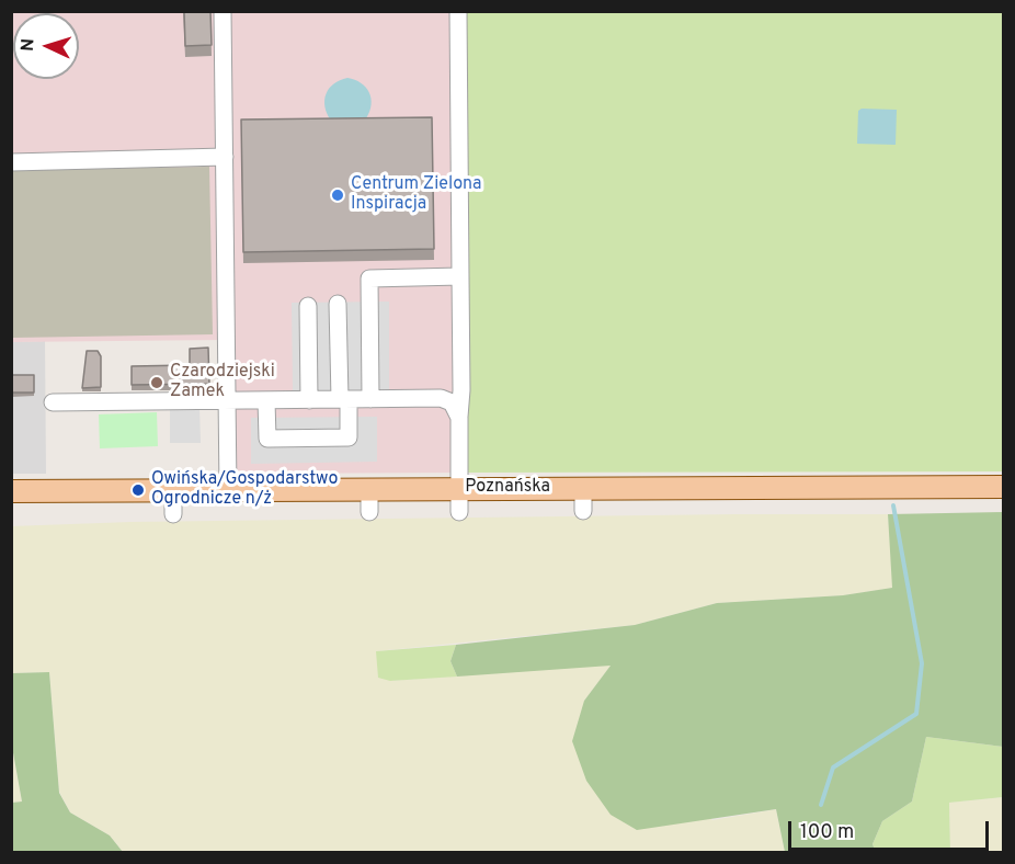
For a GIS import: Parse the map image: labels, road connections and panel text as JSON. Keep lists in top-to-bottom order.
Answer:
{
  "streets": {
    "main road": ["Poznańska"]
  },
  "places": ["Centrum Zielona Inspiracja", "Czarodziejski Zamek", "Owińska/Gospodarstwo Ogrodnicze n/ż"],
  "scale_bar": "100 m",
  "north": "left"
}
